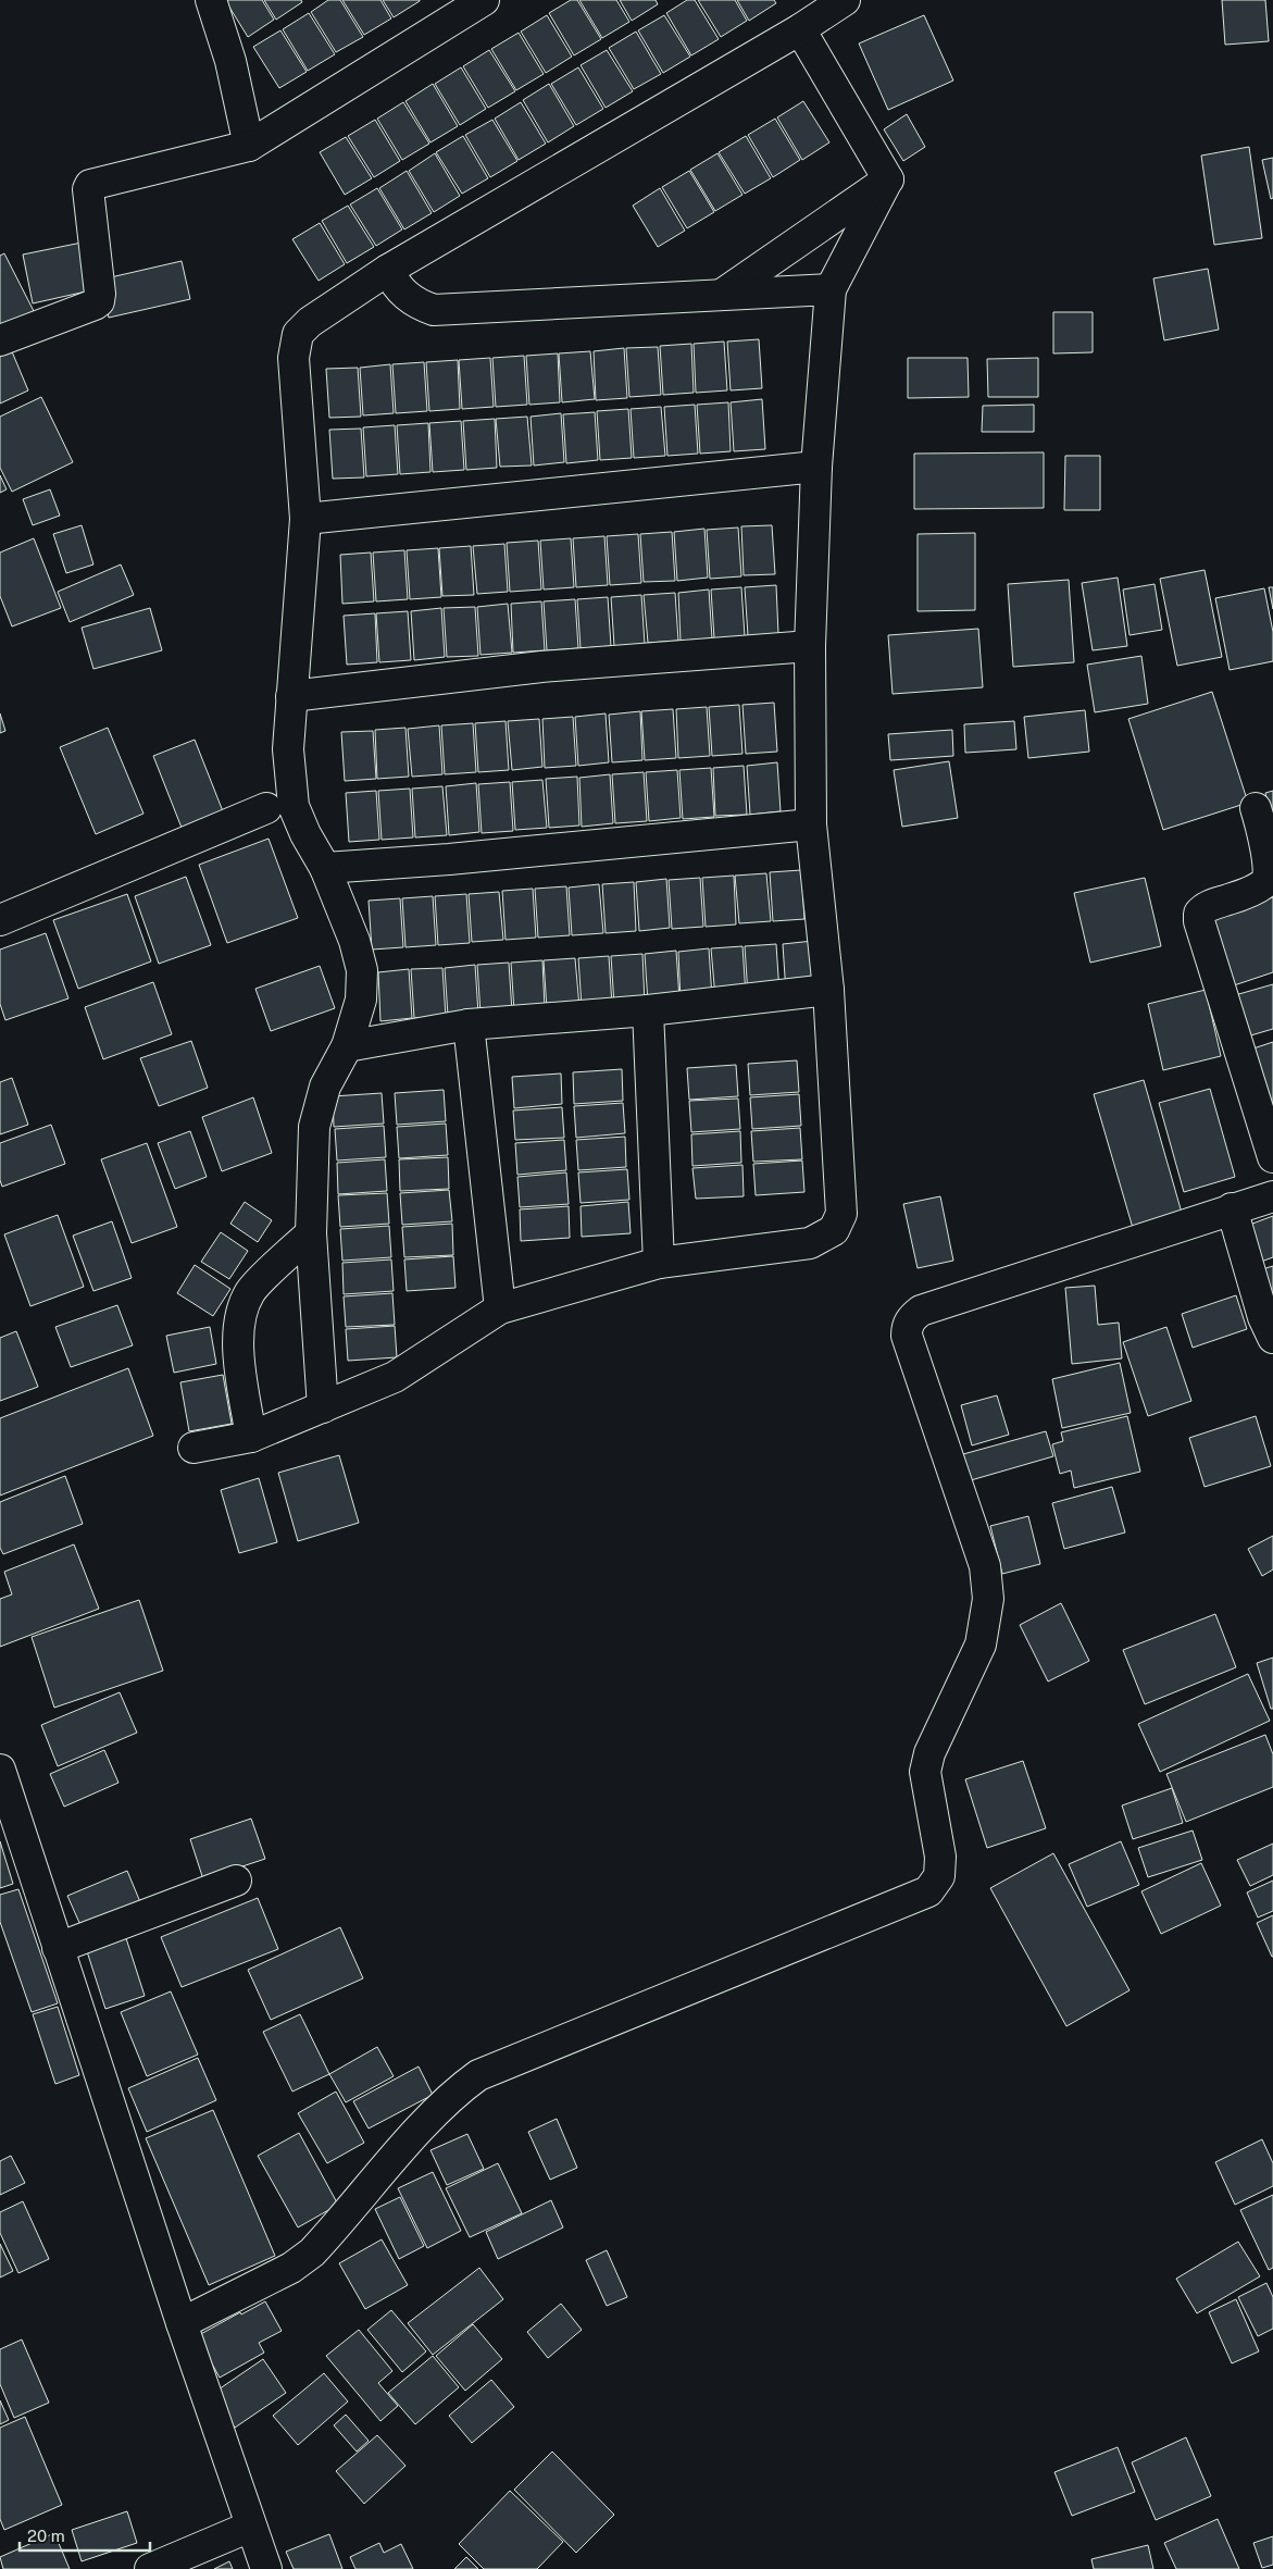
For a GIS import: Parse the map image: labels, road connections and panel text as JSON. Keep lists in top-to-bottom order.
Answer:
{
  "scale_bar": "20 m"
}
